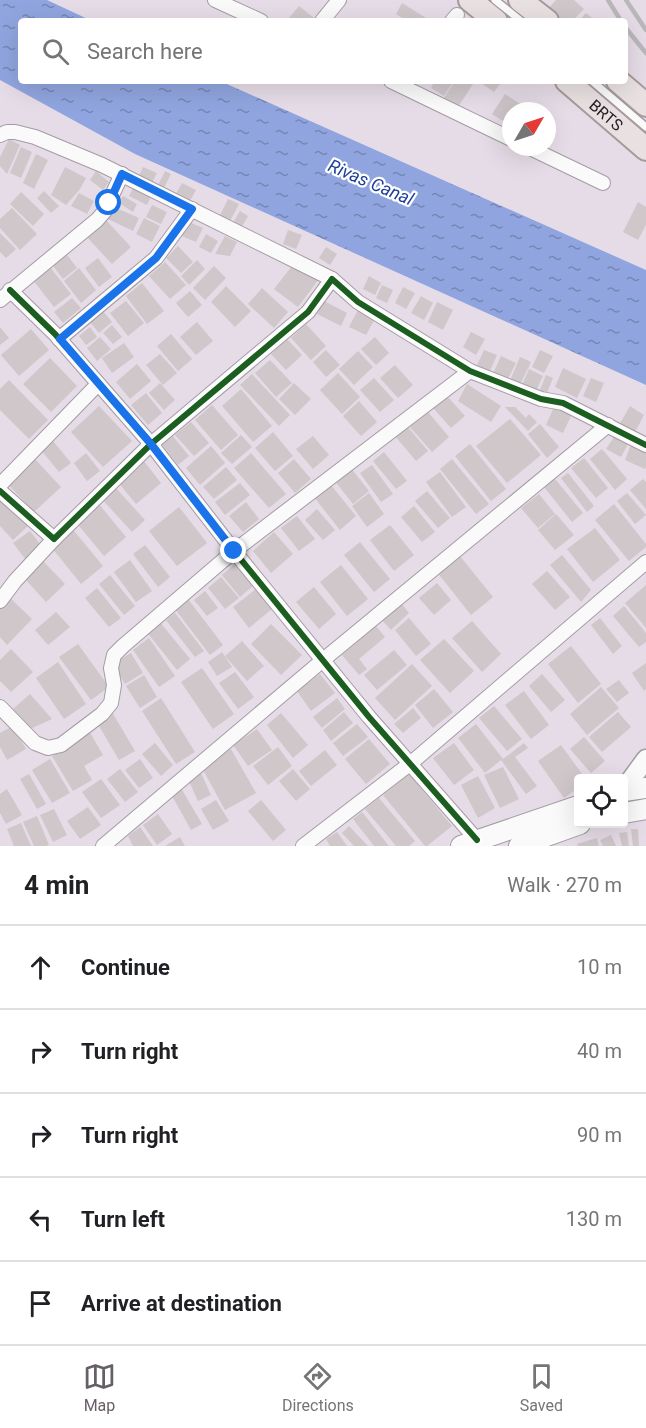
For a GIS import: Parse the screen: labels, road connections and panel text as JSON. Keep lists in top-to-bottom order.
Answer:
{
  "streets": {
    "main road": ["BRTS"]
  },
  "water": ["Rivas Canal"],
  "north": "top right",
  "page": {
    "search": "Search here",
    "heading": ["4 min", "Walk · 270 m"],
    "list": [
      ["Continue", "10 m"],
      ["Turn right", "40 m"],
      ["Turn right", "90 m"],
      ["Turn left", "130 m"],
      "Arrive at destination"
    ],
    "nav": ["Map", "Directions", "Saved"]
  }
}
